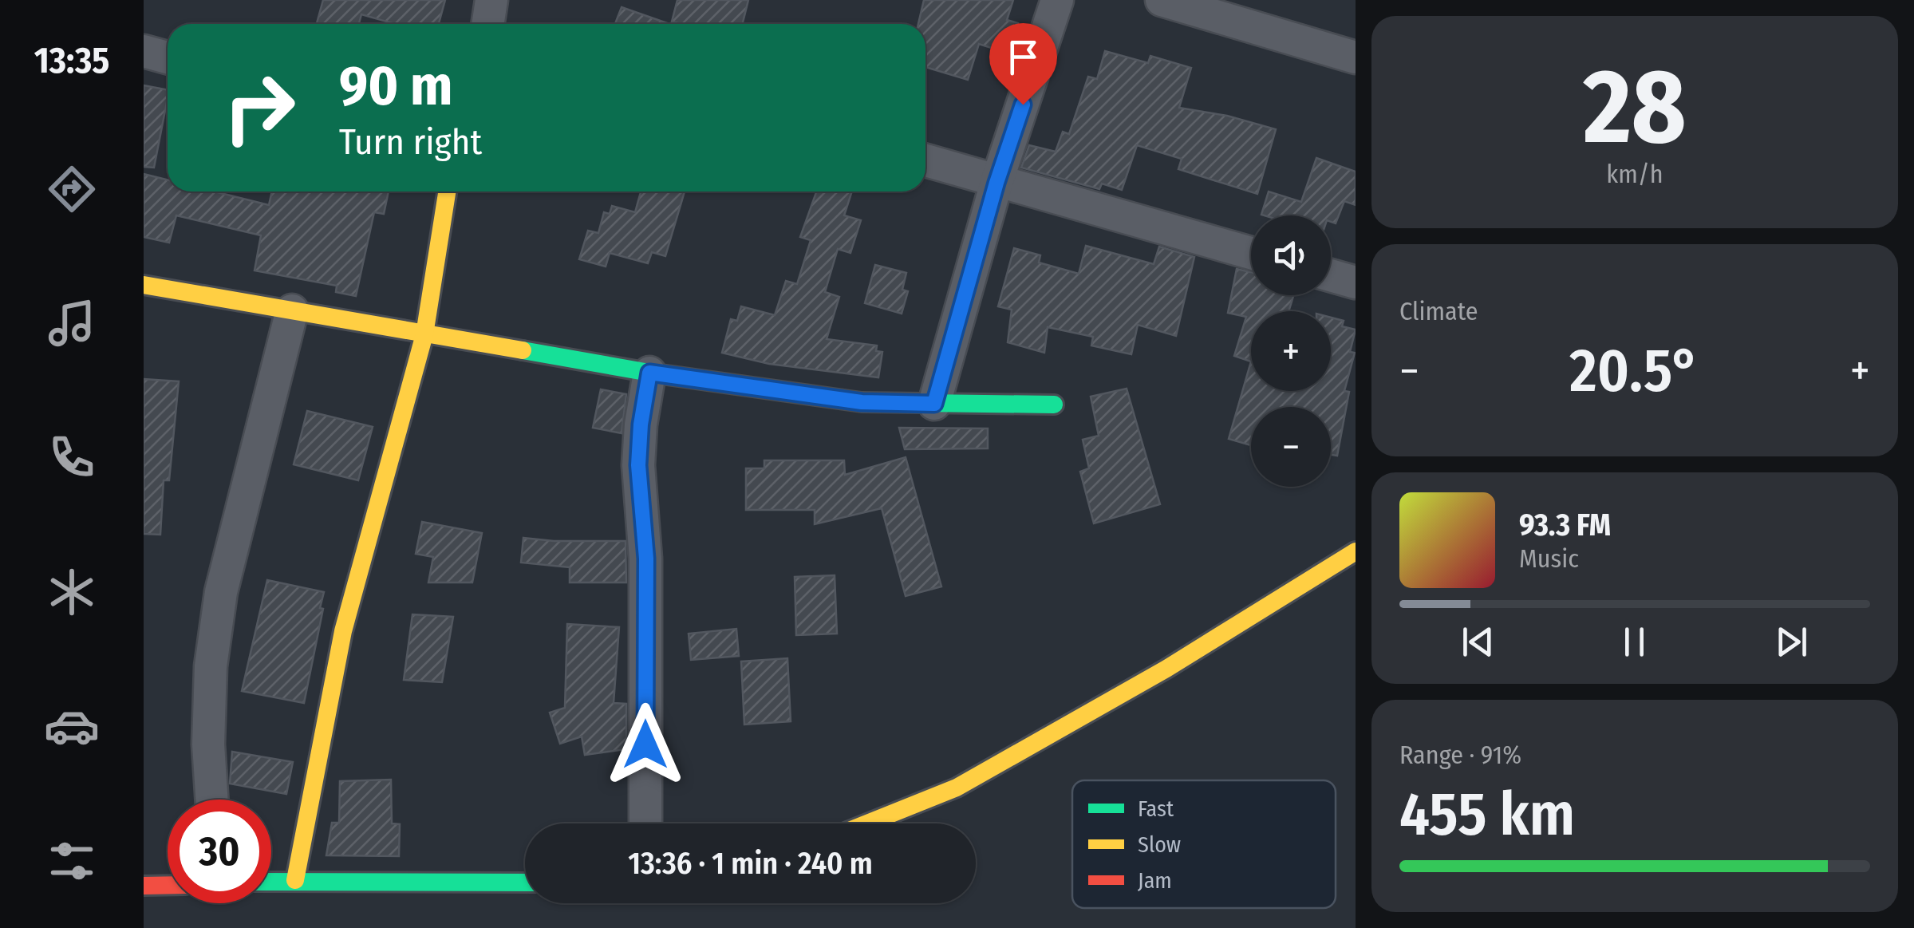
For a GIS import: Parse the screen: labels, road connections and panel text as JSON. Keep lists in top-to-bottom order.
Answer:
{
  "legend": ["Fast", "Slow", "Jam"],
  "page": {
    "tabs": "13:35",
    "tile": [
      ["28", "km/h"],
      "Climate",
      ["Range · 91%", "455 km"]
    ],
    "turn": ["90 m", "Turn right"],
    "map_buttons": ["+", "−"],
    "heat": ["−", "20.5°", "+"],
    "song": ["93.3 FM", "Music"],
    "limit": "30",
    "trip": "13:36 · 1 min · 240 m"
  }
}
